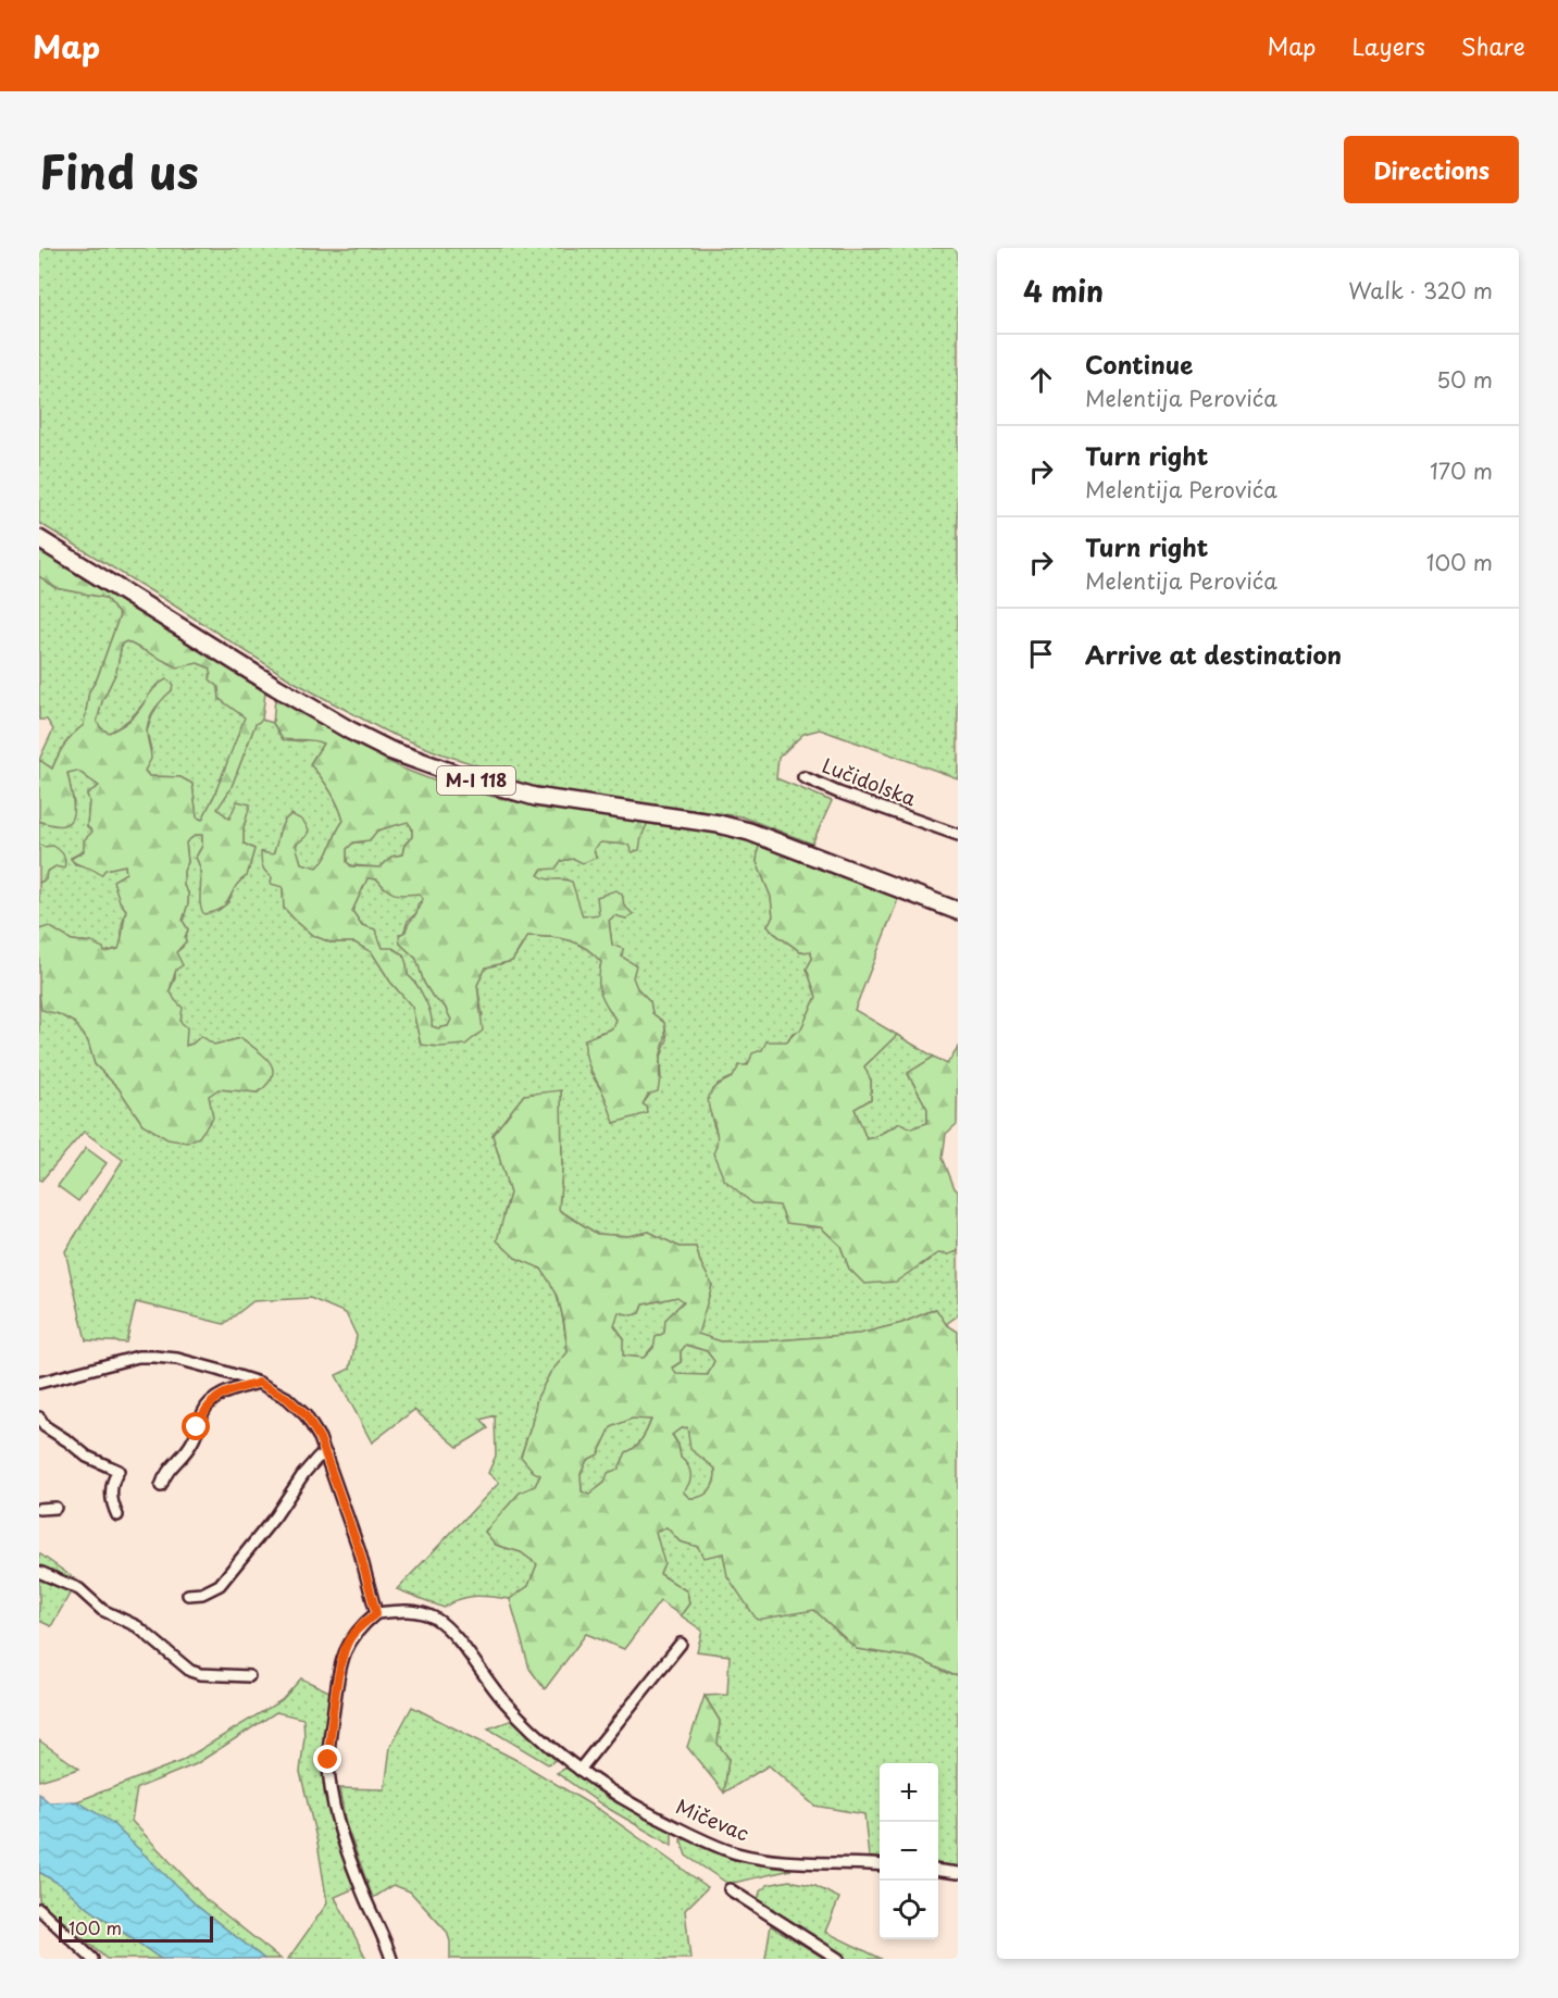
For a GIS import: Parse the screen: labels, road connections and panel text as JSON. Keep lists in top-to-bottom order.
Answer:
{
  "streets": {
    "main road": ["M-I 118"],
    "street": ["Lučidolska", "Mičevac"]
  },
  "scale_bar": "100 m",
  "page": {
    "header": "Map",
    "nav": ["Map", "Layers", "Share"],
    "title": "Find us",
    "buttons": "Directions",
    "heading": ["4 min", "Walk · 320 m"],
    "list": [
      ["Continue", "Melentija Perovića", "50 m"],
      ["Turn right", "Melentija Perovića", "170 m"],
      ["Turn right", "Melentija Perovića", "100 m"],
      "Arrive at destination"
    ],
    "map_buttons": ["+", "−"],
    "scale": "100 m"
  }
}
